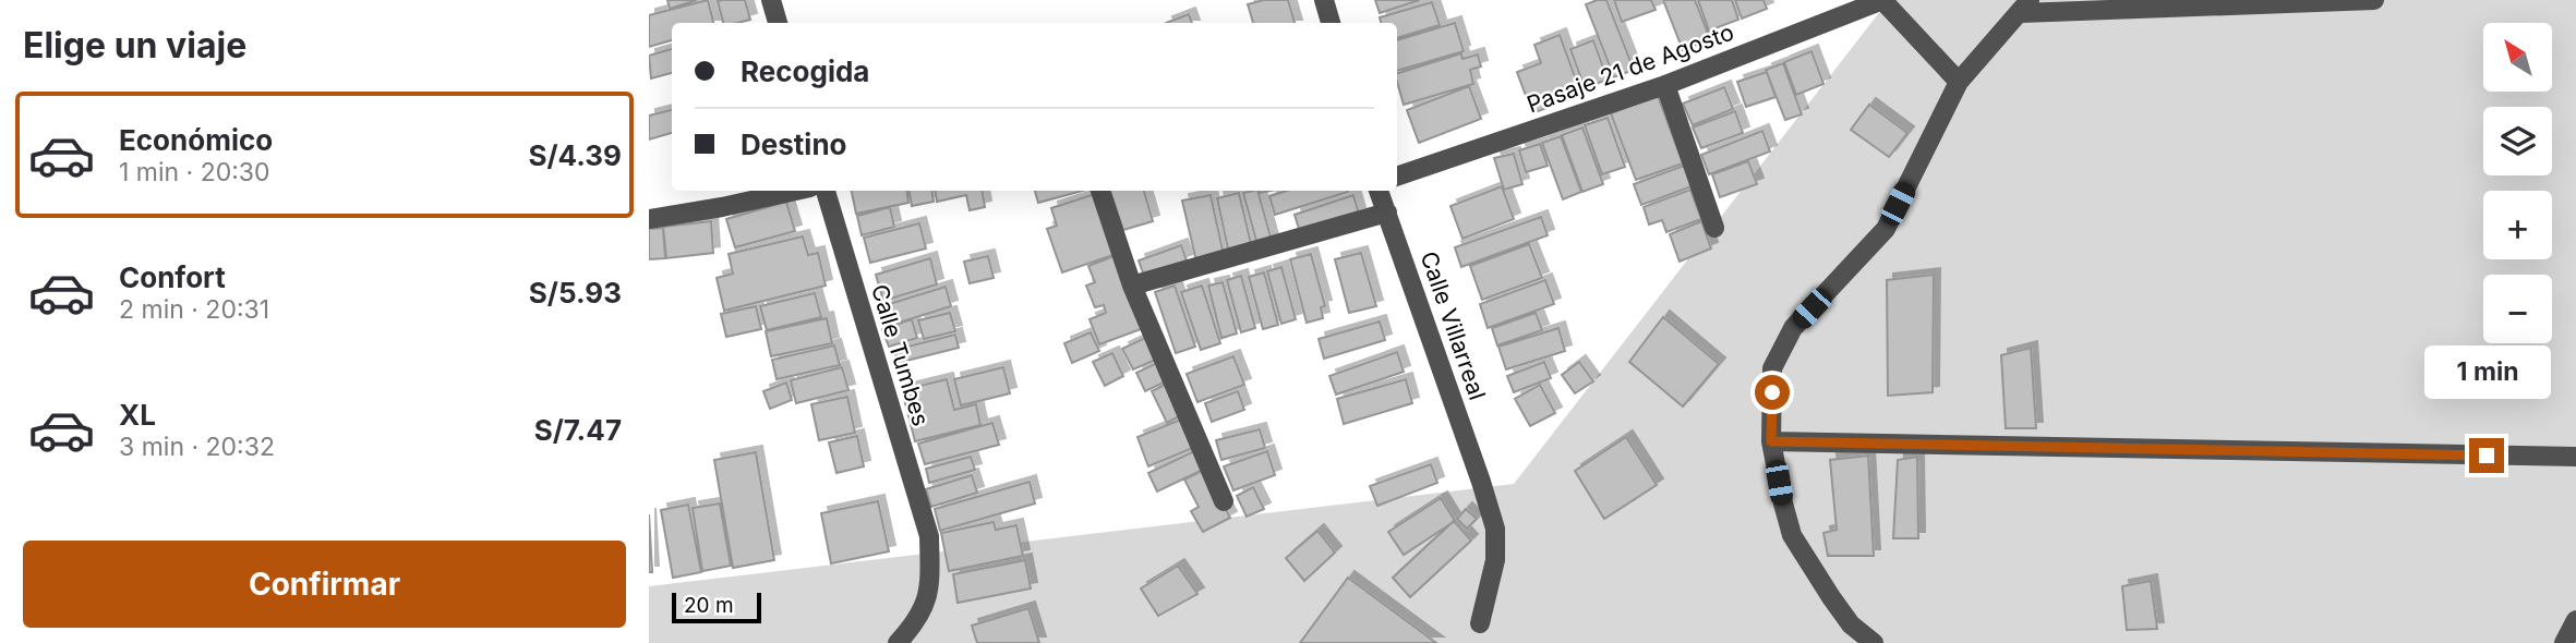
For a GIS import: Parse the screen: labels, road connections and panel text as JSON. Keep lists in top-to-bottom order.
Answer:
{
  "streets": {
    "street": ["Pasaje 21 de Agosto", "Calle Villarreal", "Calle Tumbes"]
  },
  "scale_bar": "20 m",
  "north": "top left",
  "page": {
    "heading": "Elige un viaje",
    "map_buttons": ["+", "−"],
    "banner": ["Recogida", "Destino"],
    "list": [
      {
        "name": "Económico",
        "note": "1 min · 20:30",
        "value": "S/4.39"
      },
      {
        "name": "Confort",
        "note": "2 min · 20:31",
        "value": "S/5.93"
      },
      {
        "name": "XL",
        "note": "3 min · 20:32",
        "value": "S/7.47"
      }
    ],
    "bubble": "1 min",
    "buttons": "Confirmar",
    "scale": "20 m"
  }
}
